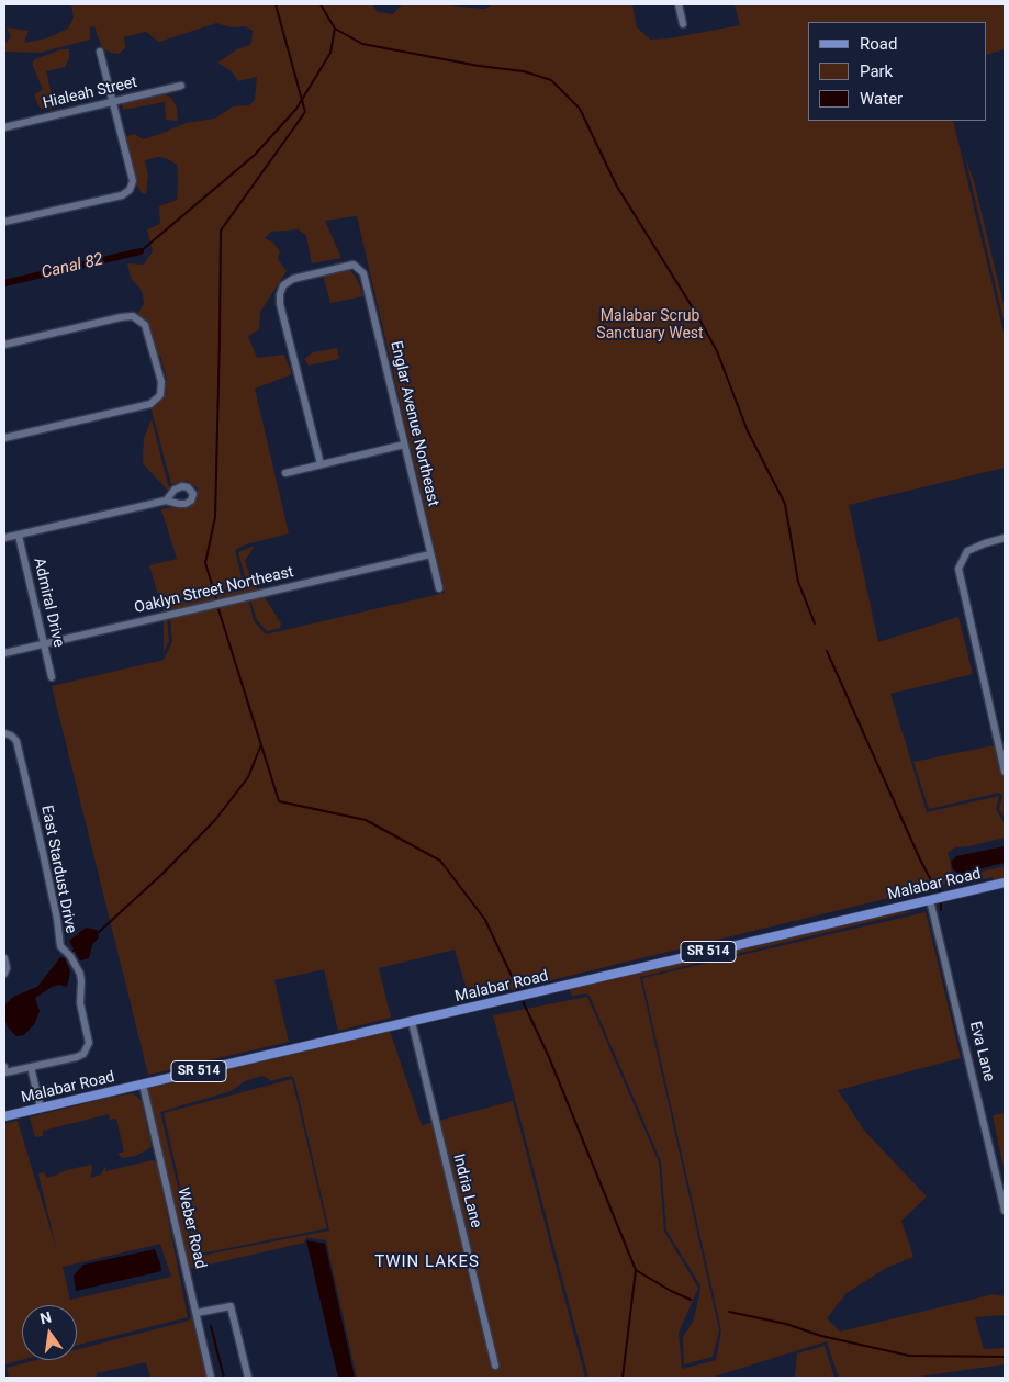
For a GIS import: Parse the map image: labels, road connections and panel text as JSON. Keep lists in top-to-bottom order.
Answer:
{
  "streets": {
    "main road": ["Malabar Road", "SR 514"],
    "street": [
      "Hialeah Street",
      "Englar Avenue Northeast",
      "Oaklyn Street Northeast",
      "Admiral Drive",
      "East Stardust Drive",
      "Eva Lane",
      "Indria Lane",
      "Weber Road"
    ]
  },
  "crossings": [
    ["Englar Avenue Northeast", "Oaklyn Street Northeast"],
    ["Oaklyn Street Northeast", "Admiral Drive"],
    ["Malabar Road", "Eva Lane"],
    ["Malabar Road", "Indria Lane"],
    ["Malabar Road", "Weber Road"]
  ],
  "districts": ["TWIN LAKES"],
  "water": ["Canal 82"],
  "parks": ["Malabar Scrub Sanctuary West"],
  "legend": ["Road", "Park", "Water"],
  "north": "top"
}
